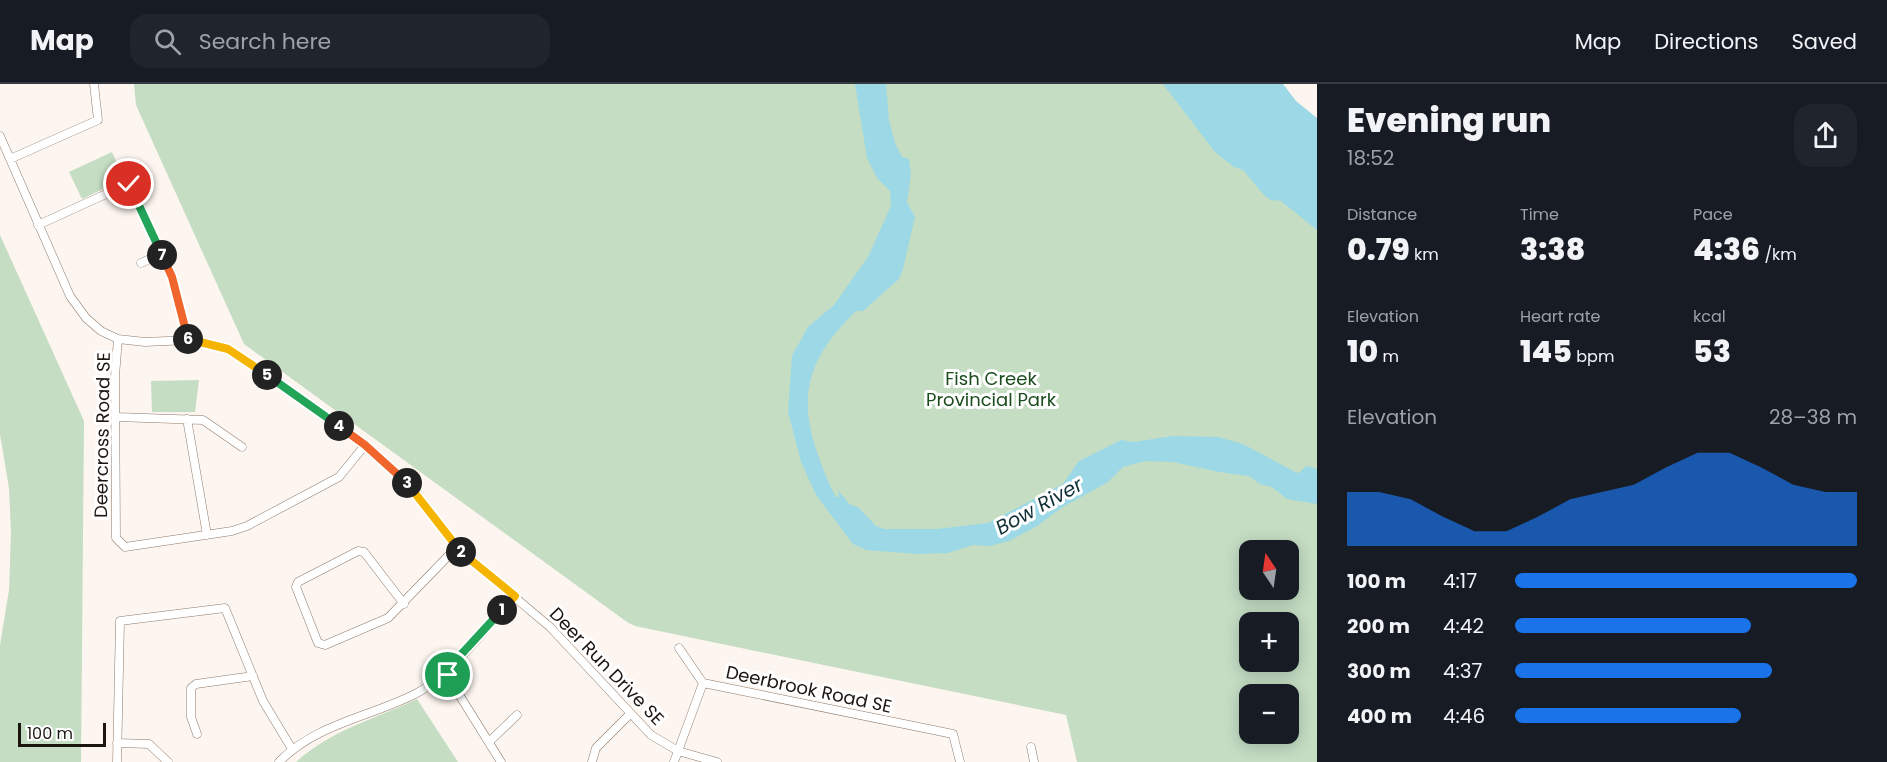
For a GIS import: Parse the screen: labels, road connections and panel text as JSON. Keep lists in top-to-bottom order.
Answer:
{
  "streets": {
    "street": ["Deercross Road SE", "Deer Run Drive SE", "Deerbrook Road SE"]
  },
  "crossings": [
    ["Deercross Road SE", "Deer Run Drive SE"],
    ["Deer Run Drive SE", "Deerbrook Road SE"]
  ],
  "water": ["Bow River"],
  "parks": ["Fish Creek Provincial Park"],
  "scale_bar": "100 m",
  "north": "top",
  "page": {
    "header": "Map",
    "search": "Search here",
    "nav": ["Map", "Directions", "Saved"],
    "heading": ["Evening run", "18:52"],
    "stats": [
      ["Distance", "0.79 km"],
      ["Time", "3:38"],
      ["Pace", "4:36 /km"],
      ["Elevation", "10 m"],
      ["Heart rate", "145 bpm"],
      ["kcal", "53"]
    ],
    "pins": [
      "7",
      "6",
      "5",
      "4",
      "3",
      "2",
      "1"
    ],
    "chart": ["Elevation", "28–38 m"],
    "map_buttons": ["+", "−"],
    "list": [
      {
        "name": "100 m",
        "note": "4:17"
      },
      {
        "name": "200 m",
        "note": "4:42"
      },
      {
        "name": "300 m",
        "note": "4:37"
      },
      {
        "name": "400 m",
        "note": "4:46"
      }
    ],
    "scale": "100 m"
  }
}
